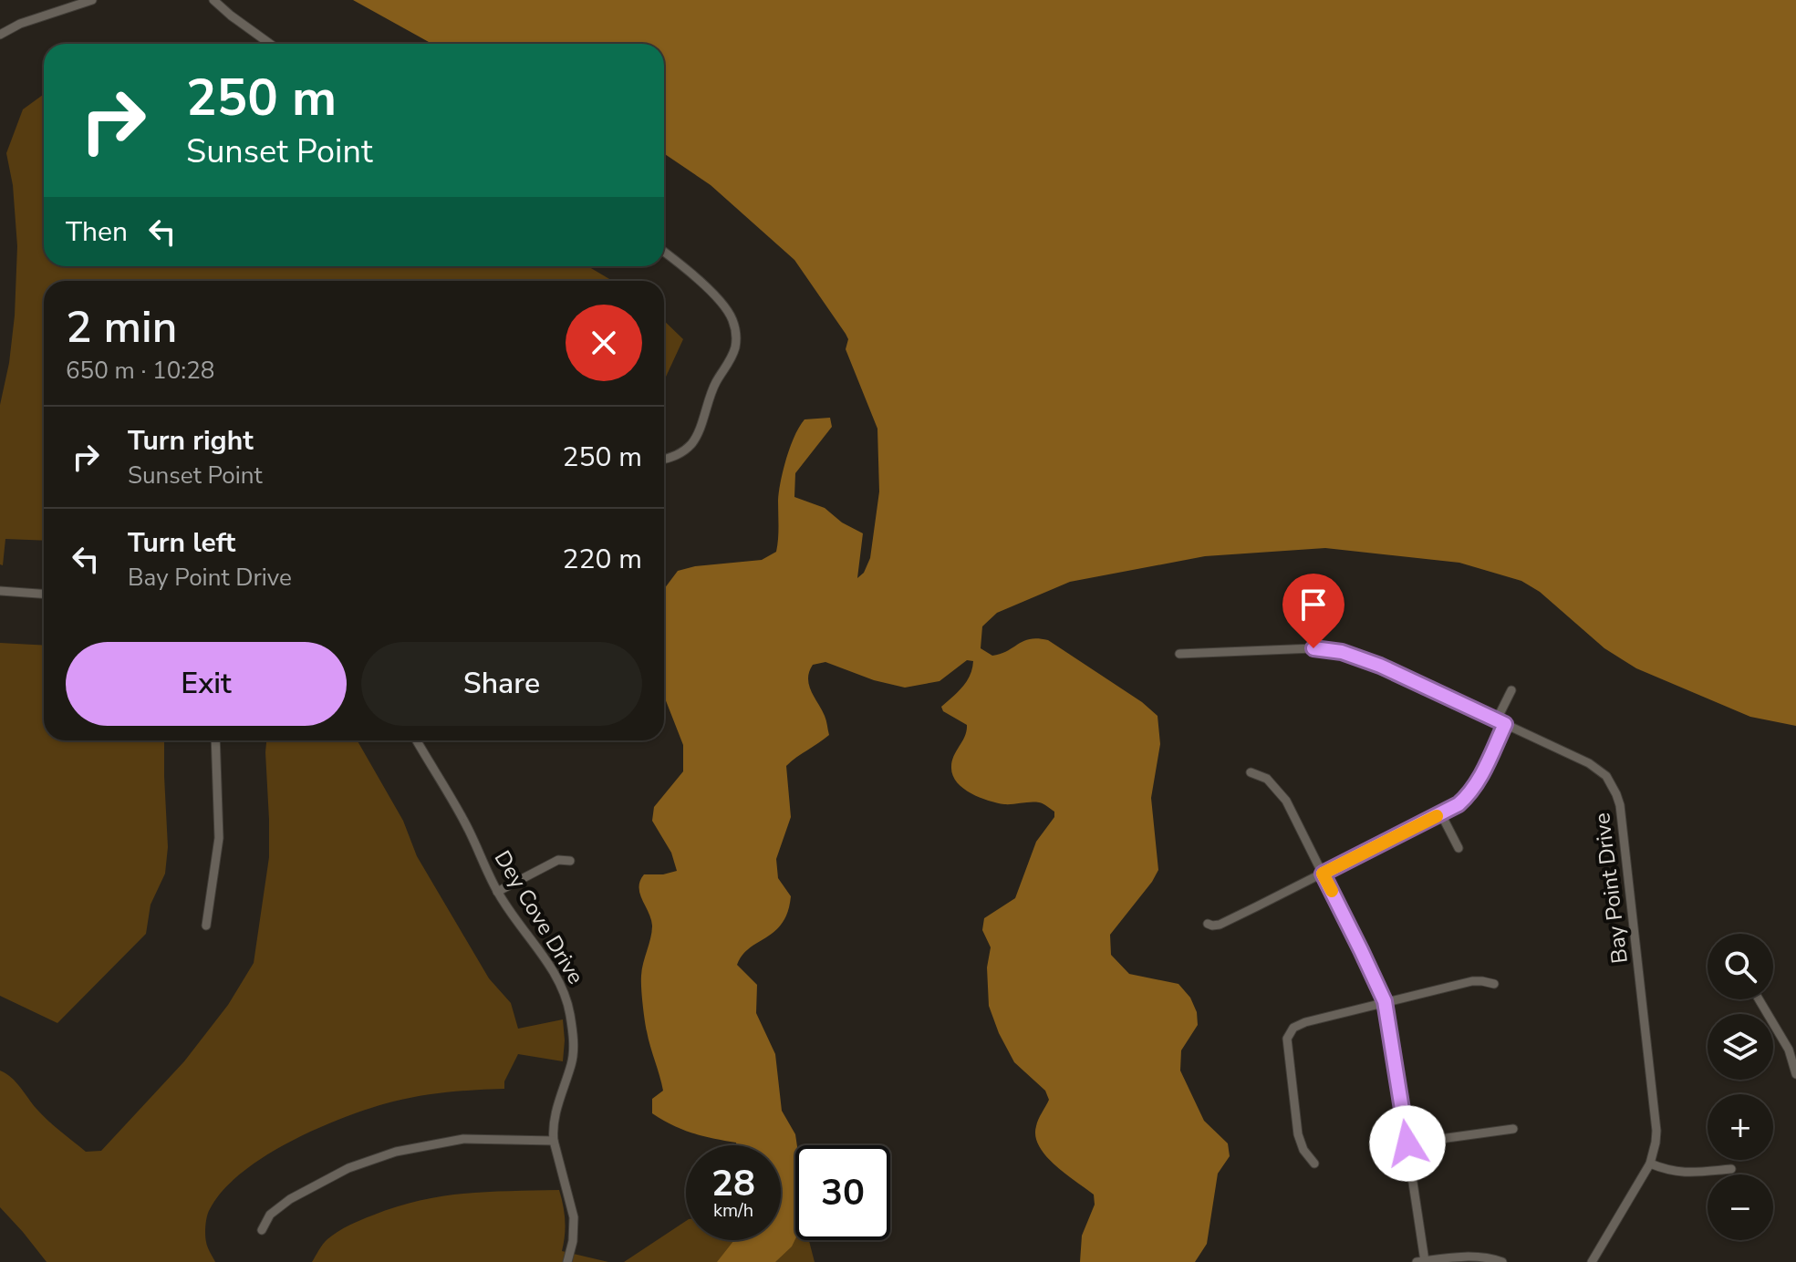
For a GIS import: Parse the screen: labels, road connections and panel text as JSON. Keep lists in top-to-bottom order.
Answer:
{
  "streets": {
    "street": ["Bay Point Drive", "Dey Cove Drive"]
  },
  "page": {
    "turn": ["250 m", "Sunset Point"],
    "then": "Then",
    "heading": ["2 min", "650 m · 10:28"],
    "list": [
      {
        "name": "Turn right",
        "note": "Sunset Point",
        "value": "250 m"
      },
      {
        "name": "Turn left",
        "note": "Bay Point Drive",
        "value": "220 m"
      }
    ],
    "buttons": ["Exit", "Share"],
    "map_buttons": ["+", "−"],
    "speed": "28 km/h",
    "limit": "30"
  }
}
